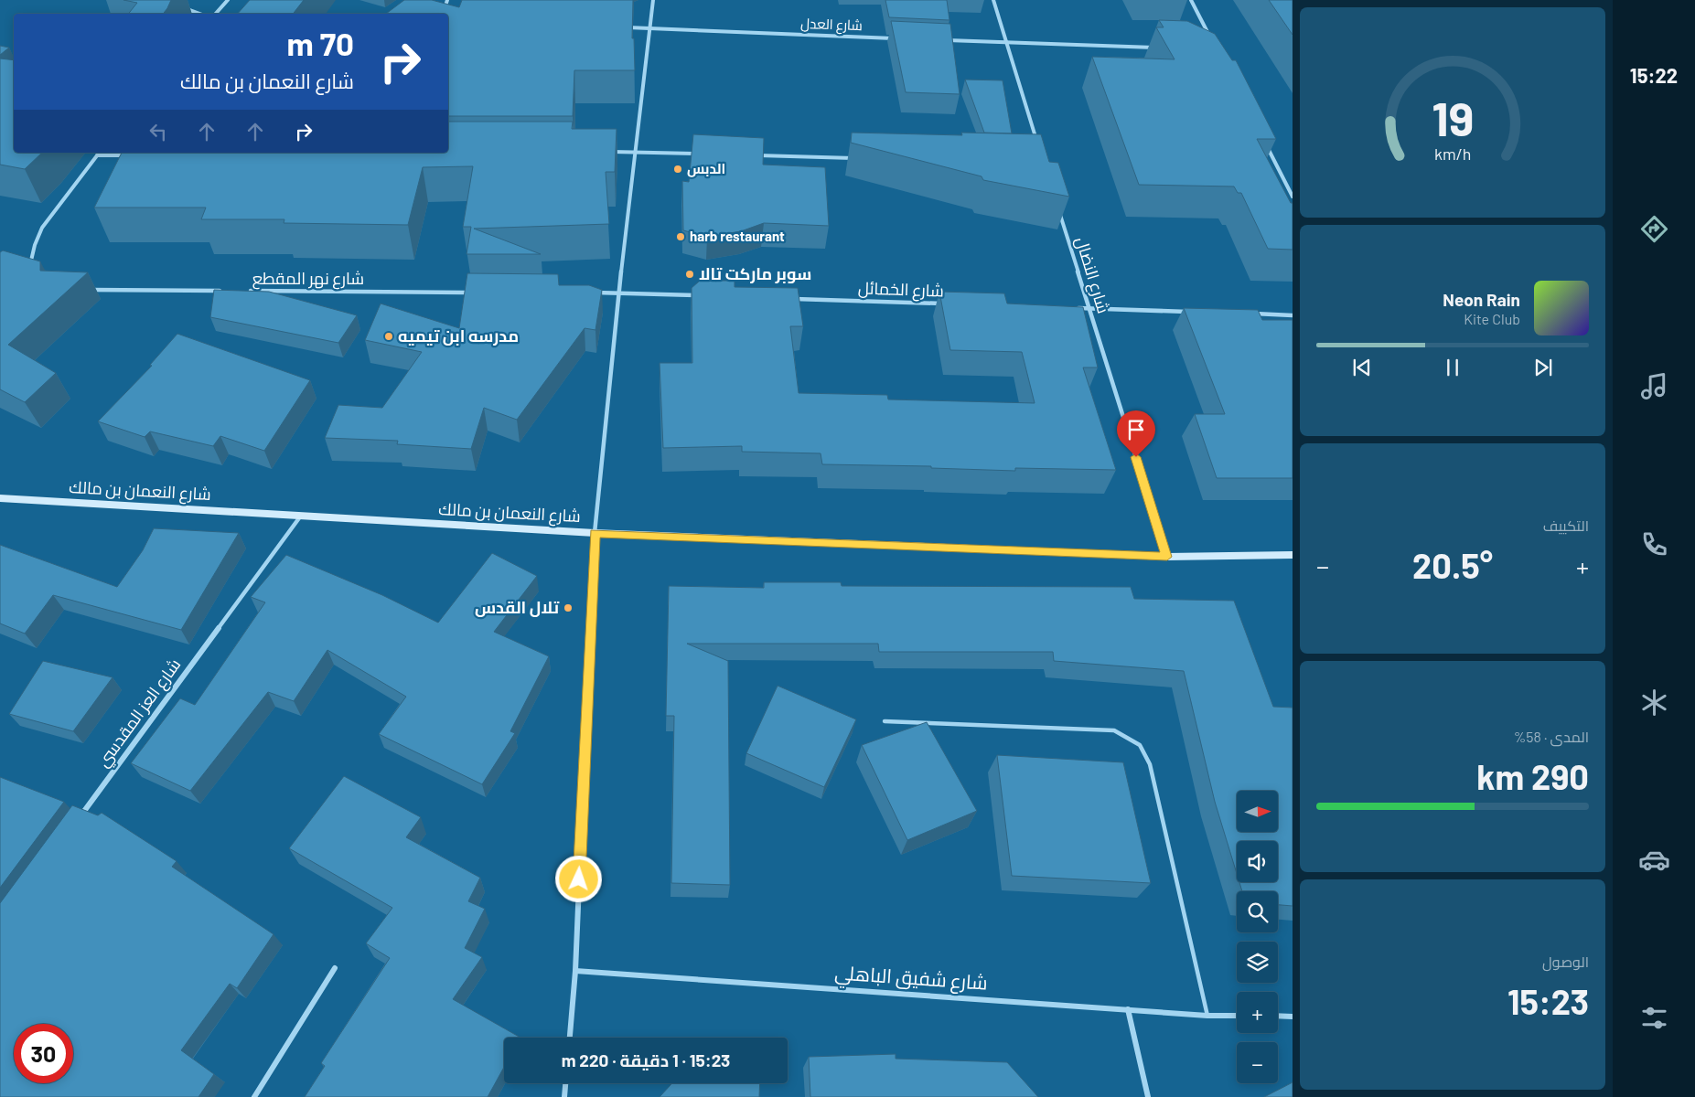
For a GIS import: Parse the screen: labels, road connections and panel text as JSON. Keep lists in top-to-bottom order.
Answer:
{
  "streets": {
    "street": [
      "شارع العدل",
      "شارع النضال",
      "شارع نهر المقطع",
      "شارع الخمائل",
      "شارع النعمان بن مالك",
      "شارع العز المقدسي",
      "شارع شفيق الباهلي"
    ]
  },
  "crossings": [
    ["شارع النضال", "شارع النعمان بن مالك"],
    ["شارع النعمان بن مالك", "شارع العز المقدسي"]
  ],
  "places": [
    "الدبس",
    "harb restaurant",
    "سوبر ماركت تالا",
    "مدرسه ابن تيميه",
    "تلال القدس"
  ],
  "north": "right",
  "page": {
    "tabs": "15:22",
    "turn": ["70 m", "شارع النعمان بن مالك"],
    "song": ["Neon Rain", "Kite Club"],
    "tile": [
      "التكييف",
      ["المدى · 58%", "290 km"],
      ["الوصول", "15:23"]
    ],
    "heat": ["−", "20.5°", "+"],
    "map_buttons": ["+", "−"],
    "limit": "30",
    "trip": "15:23 · 1 دقيقة · 220 m",
    "gauge": ["19", "km/h"]
  }
}
